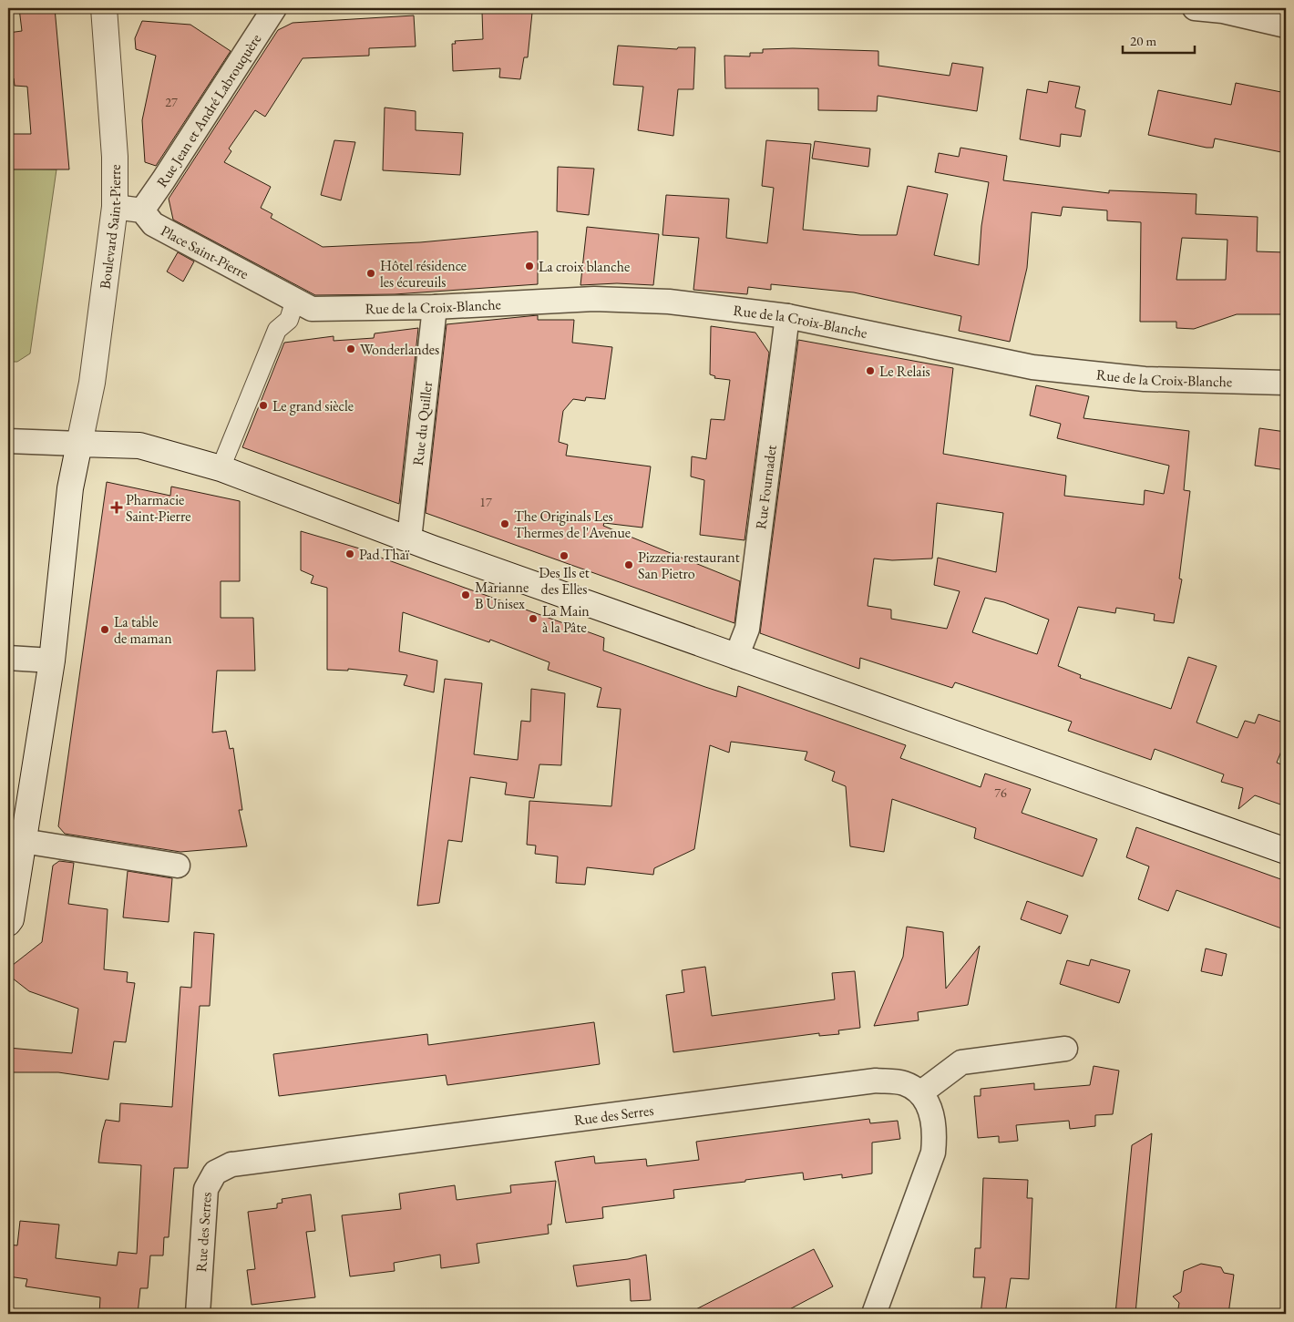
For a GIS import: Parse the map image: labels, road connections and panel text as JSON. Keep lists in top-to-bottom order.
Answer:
{
  "streets": {
    "main road": ["Boulevard Saint-Pierre"],
    "street": [
      "Rue Jean et André Labrouquère",
      "Place Saint-Pierre",
      "Rue de la Croix-Blanche",
      "Rue du Quiller",
      "Rue Fournadet",
      "Rue des Serres"
    ]
  },
  "crossings": [
    ["Rue Jean et André Labrouquère", "Place Saint-Pierre"],
    ["Boulevard Saint-Pierre", "Place Saint-Pierre"],
    ["Place Saint-Pierre", "Rue de la Croix-Blanche"],
    ["Rue de la Croix-Blanche", "Rue du Quiller"],
    ["Rue de la Croix-Blanche", "Rue Fournadet"]
  ],
  "places": {
    "other": [
      "La croix blanche",
      "Hôtel résidence les écureuils",
      "Wonderlandes",
      "Le Relais",
      "Le grand siècle",
      "The Originals Les Thermes de l'Avenue",
      "Pad Thaï",
      "Des Ils et des Elles",
      "Pizzeria restaurant San Pietro",
      "Marianne B Unisex",
      "La Main à la Pâte",
      "La table de maman"
    ],
    "health": ["Pharmacie Saint-Pierre"]
  },
  "house_numbers": ["27", "17", "76"],
  "scale_bar": "20 m"
}
